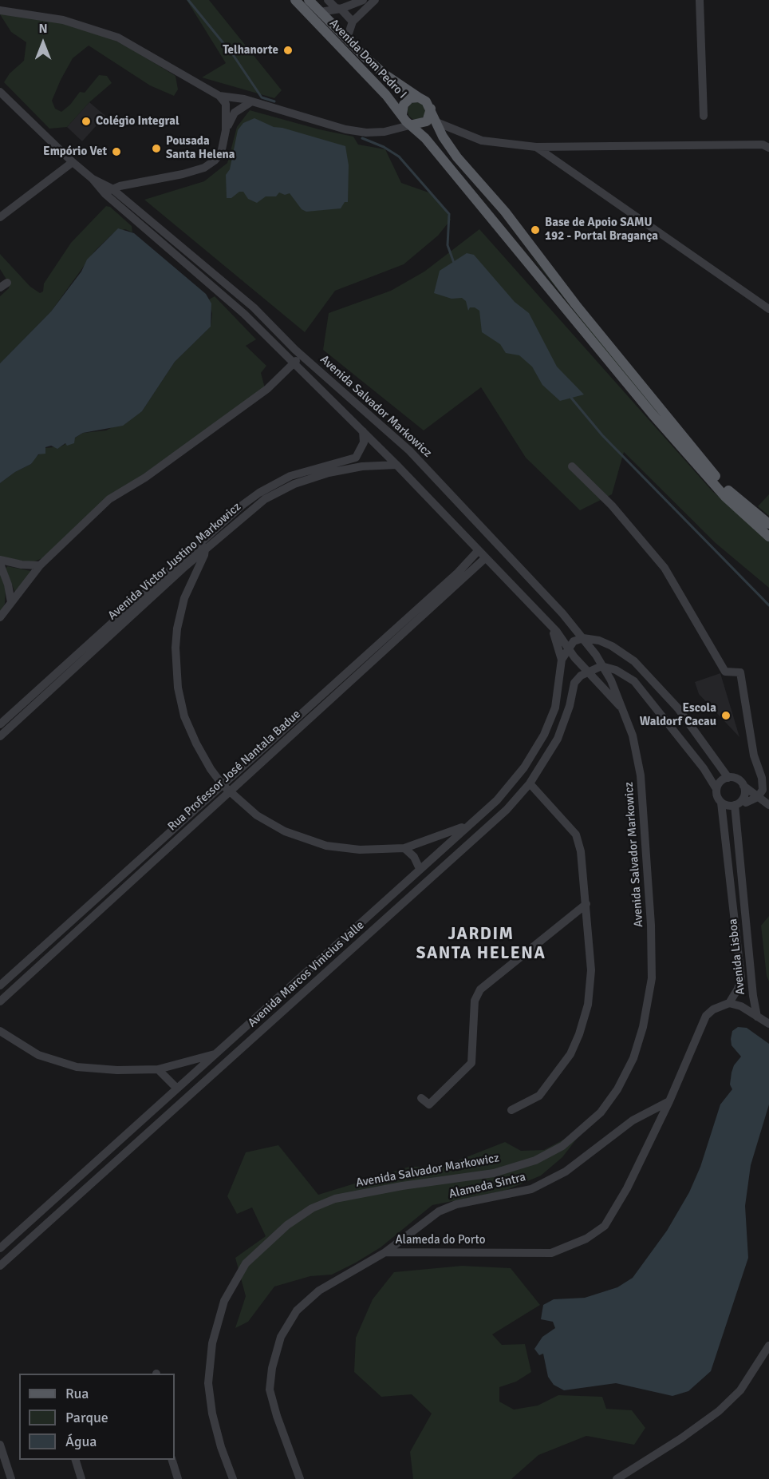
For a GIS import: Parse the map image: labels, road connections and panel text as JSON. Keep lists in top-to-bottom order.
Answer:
{
  "streets": {
    "main road": ["Avenida Dom Pedro I"],
    "street": [
      "Avenida Salvador Markowicz",
      "Avenida Victor Justino Markowicz",
      "Rua Professor José Nantala Badue",
      "Avenida Lisboa",
      "Avenida Marcos Vinicius Valle",
      "Alameda Sintra",
      "Alameda do Porto"
    ]
  },
  "crossings": [
    ["Avenida Salvador Markowicz", "Avenida Victor Justino Markowicz"],
    ["Avenida Salvador Markowicz", "Rua Professor José Nantala Badue"],
    ["Avenida Salvador Markowicz", "Avenida Marcos Vinicius Valle"],
    ["Avenida Lisboa", "Alameda do Porto"],
    ["Alameda Sintra", "Alameda do Porto"]
  ],
  "districts": ["JARDIM SANTA HELENA"],
  "places": [
    "Telhanorte",
    "Colégio Integral",
    "Pousada Santa Helena",
    "Empório Vet",
    "Base de Apoio SAMU 192 - Portal Bragança",
    "Escola Waldorf Cacau"
  ],
  "legend": ["Rua", "Parque", "Água"],
  "north": "top"
}
